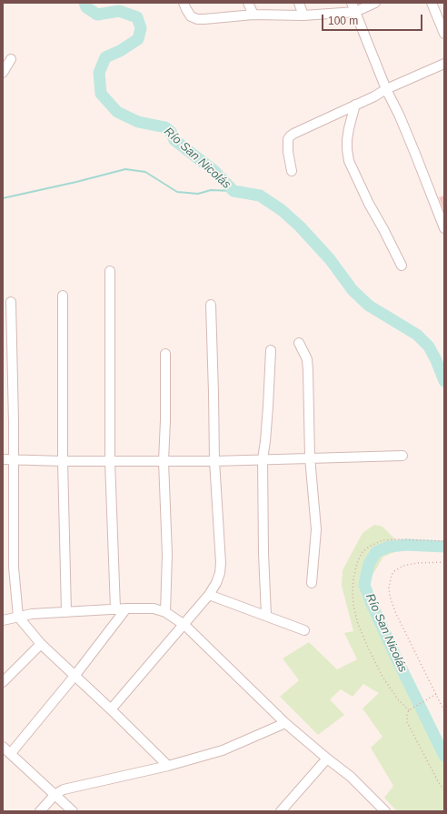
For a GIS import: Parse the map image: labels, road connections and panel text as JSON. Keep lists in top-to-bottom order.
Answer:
{
  "water": ["Río San Nicolás"],
  "scale_bar": "100 m"
}
